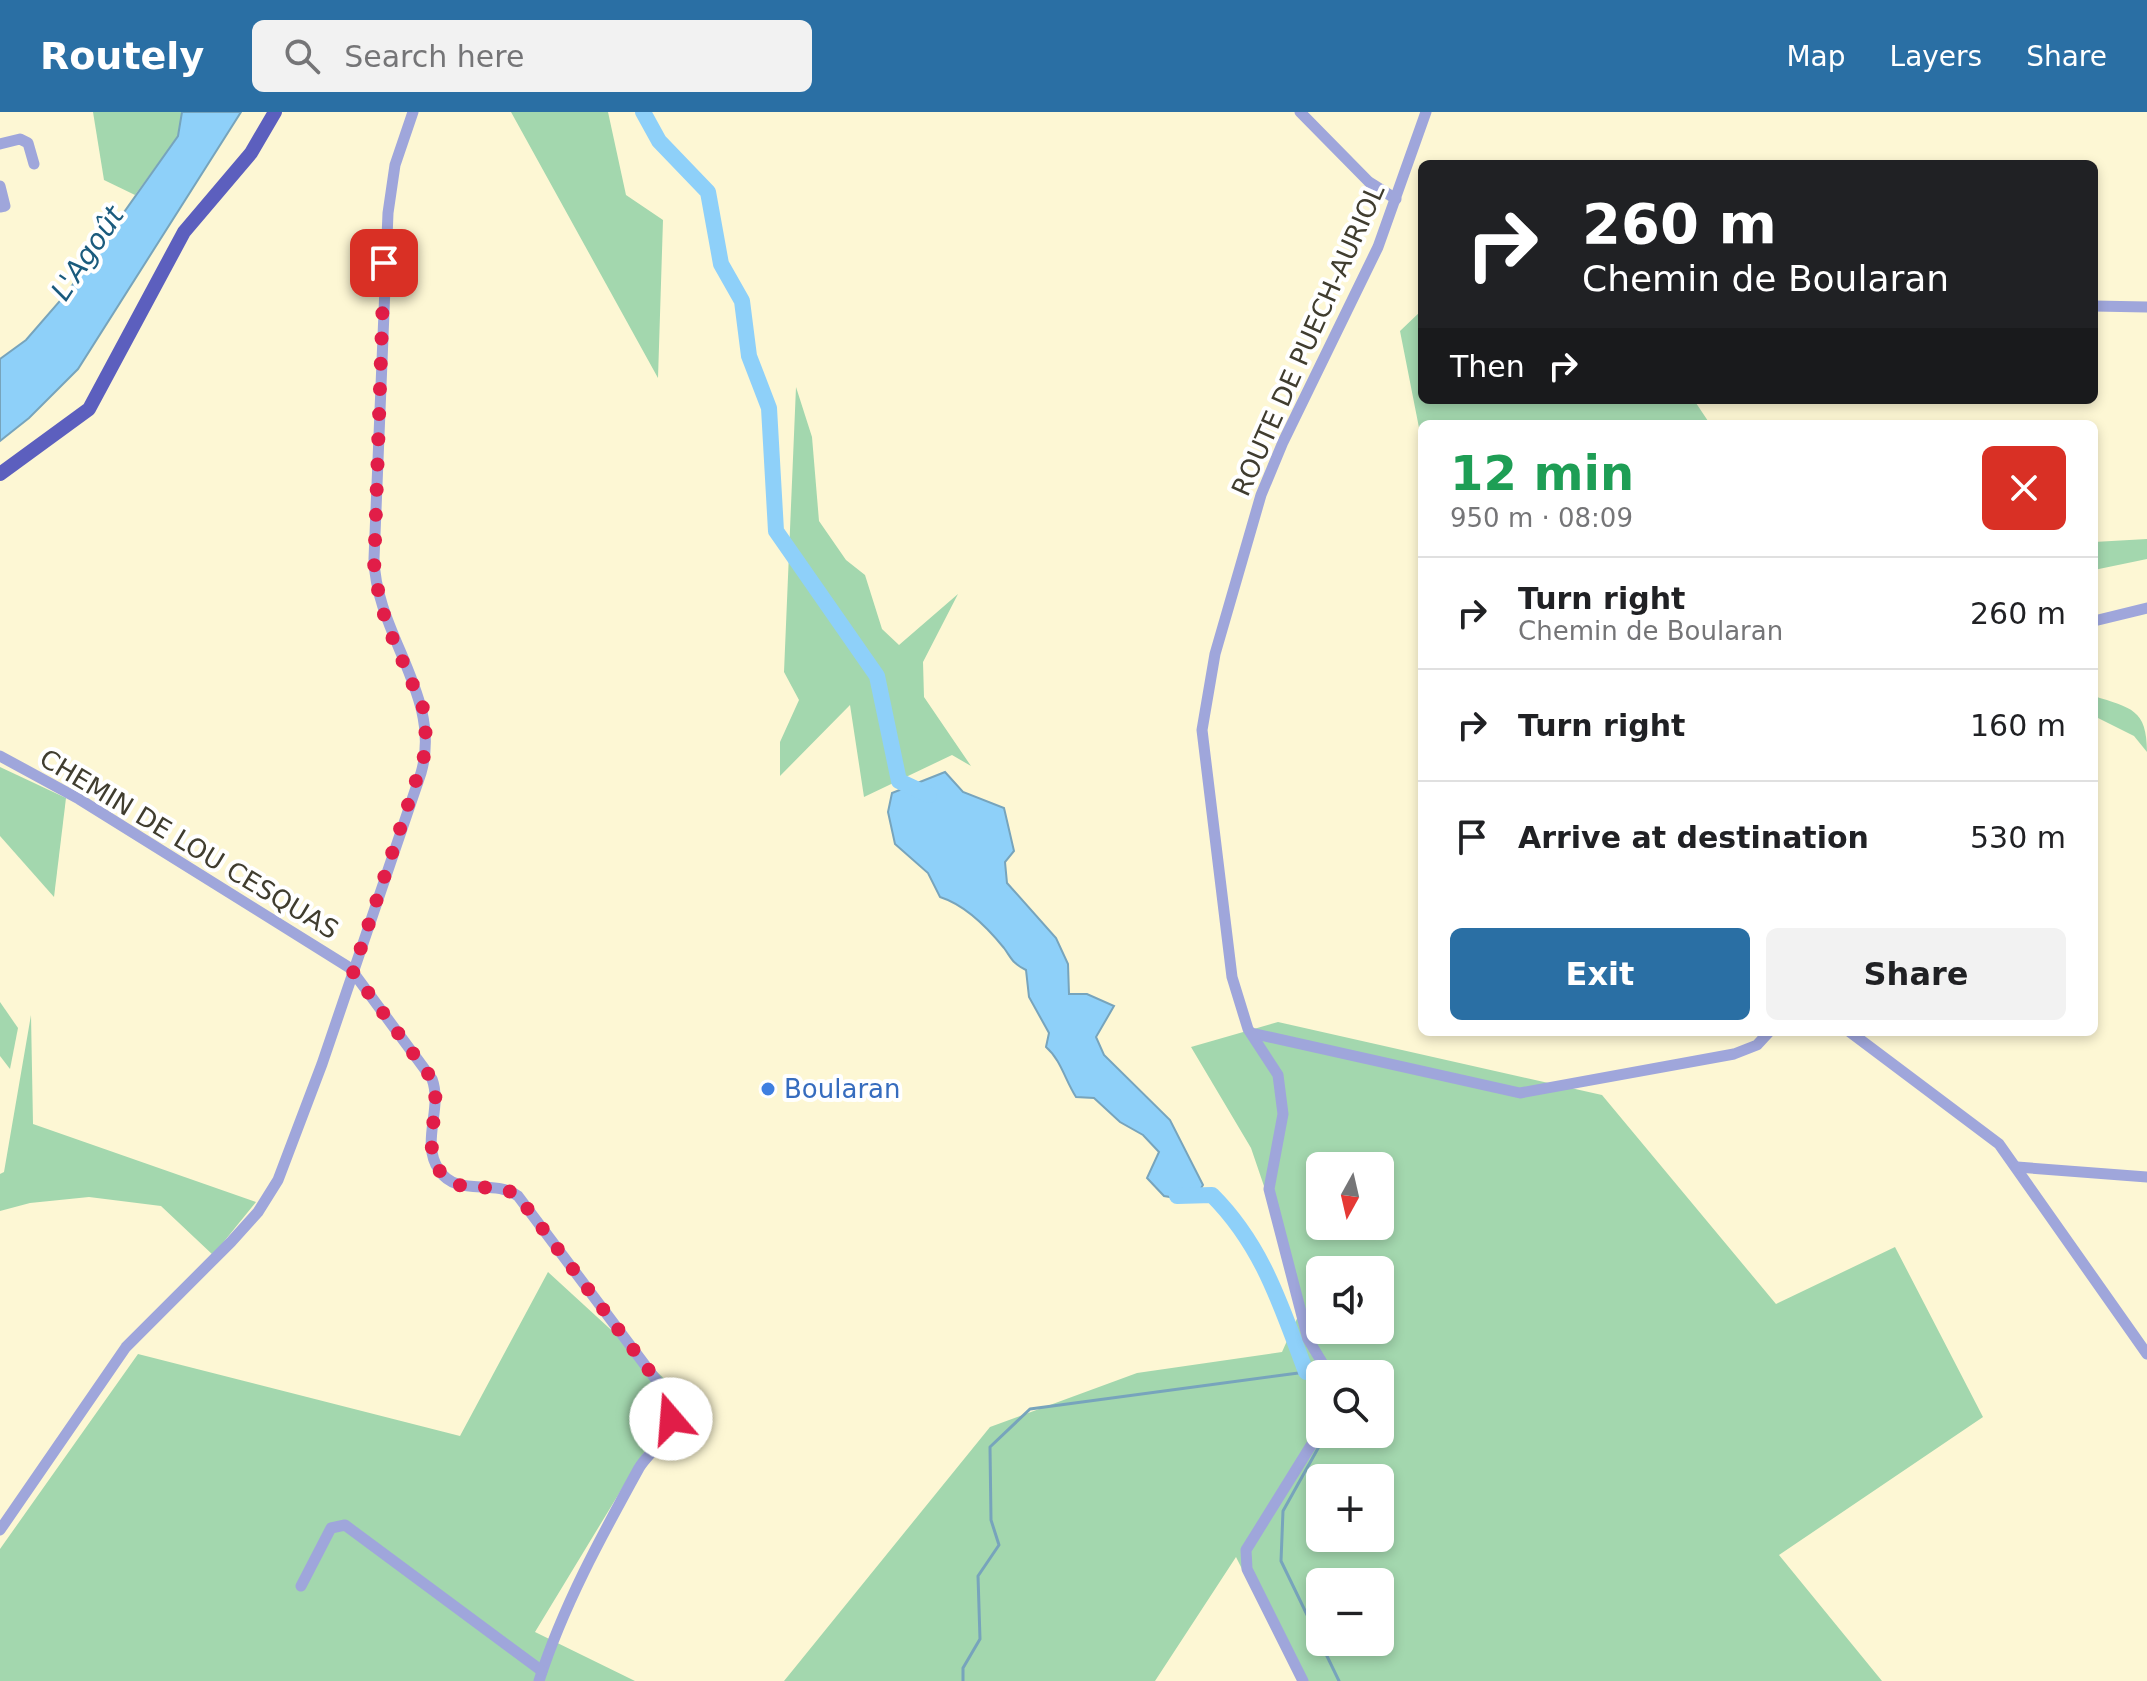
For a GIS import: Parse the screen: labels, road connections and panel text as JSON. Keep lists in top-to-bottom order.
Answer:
{
  "streets": {
    "street": ["ROUTE DE PUECH-AURIOL", "CHEMIN DE LOU CESQUAS"]
  },
  "water": ["L'Agoût"],
  "places": ["Boularan"],
  "north": "bottom",
  "page": {
    "header": "Routely",
    "search": "Search here",
    "nav": ["Map", "Layers", "Share"],
    "turn": ["260 m", "Chemin de Boularan"],
    "then": "Then",
    "heading": ["12 min", "950 m · 08:09"],
    "list": [
      {
        "name": "Turn right",
        "note": "Chemin de Boularan",
        "value": "260 m"
      },
      {
        "name": "Turn right",
        "value": "160 m"
      },
      {
        "name": "Arrive at destination",
        "value": "530 m"
      }
    ],
    "buttons": ["Exit", "Share"],
    "map_buttons": ["+", "−"]
  }
}
